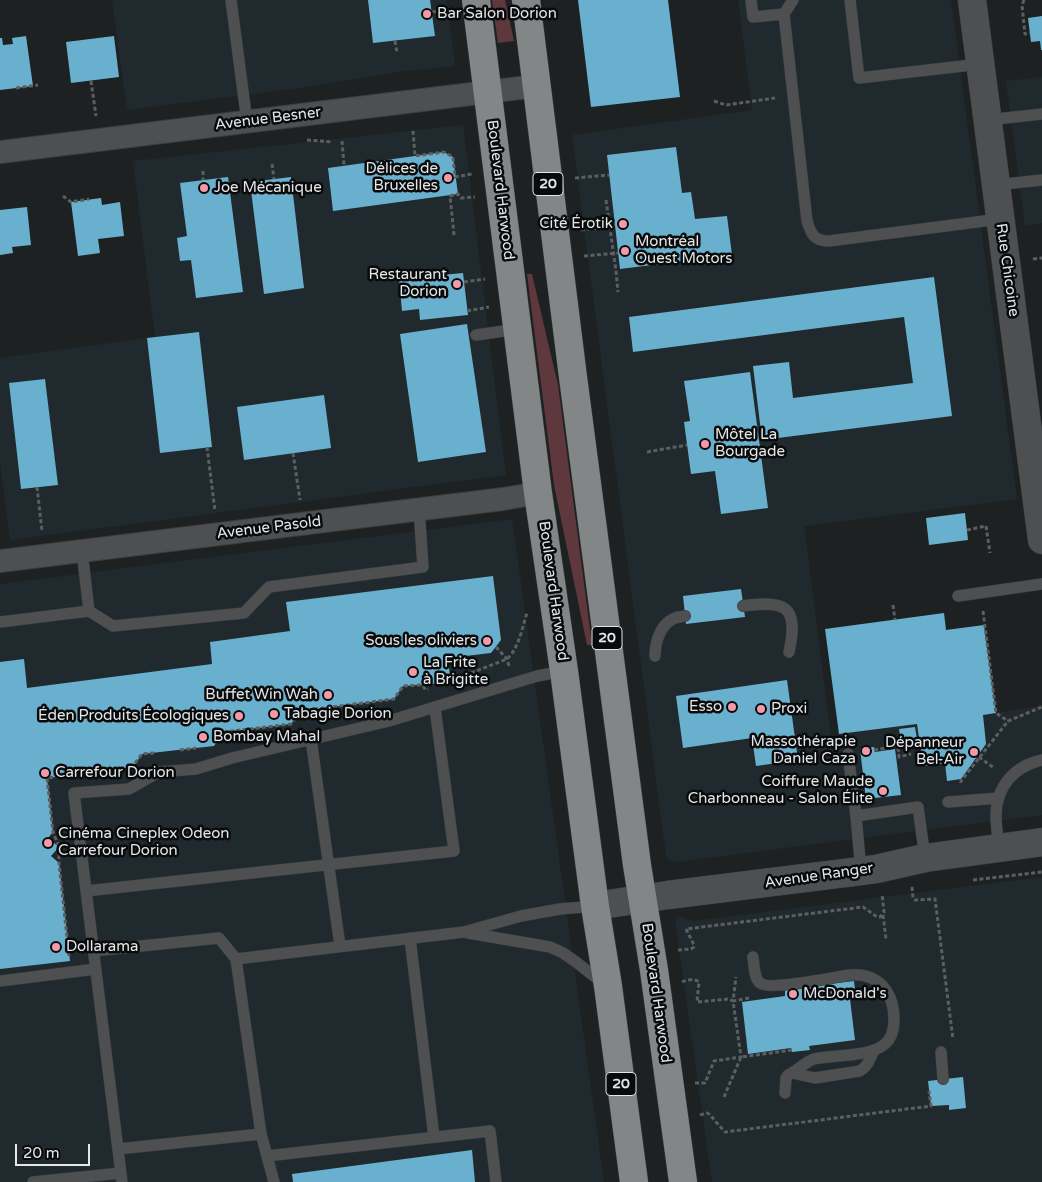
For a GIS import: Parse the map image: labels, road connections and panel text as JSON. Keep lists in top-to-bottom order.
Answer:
{
  "streets": {
    "highway": ["20", "Boulevard Harwood"],
    "street": [
      "Avenue Besner",
      "Rue Chicoine",
      "Avenue Pasold",
      "Avenue Ranger"
    ]
  },
  "crossings": [
    ["Avenue Besner", "Boulevard Harwood"],
    ["Boulevard Harwood", "Avenue Pasold"],
    ["Boulevard Harwood", "Avenue Ranger"]
  ],
  "places": [
    "Bar Salon Dorion",
    "Délices de Bruxelles",
    "Joe Mécanique",
    "Cité Érotik",
    "Montréal Ouest Motors",
    "Restaurant Dorion",
    "Môtel La Bourgade",
    "Sous les oliviers",
    "La Frite à Brigitte",
    "Buffet Win Wah",
    "Esso",
    "Proxi",
    "Tabagie Dorion",
    "Éden Produits Écologiques",
    "Bombay Mahal",
    "Massothérapie Daniel Caza",
    "Dépanneur Bel-Air",
    "Carrefour Dorion",
    "Coiffure Maude Charbonneau - Salon Élite",
    "Cinéma Cineplex Odeon Carrefour Dorion",
    "Dollarama",
    "McDonald's"
  ],
  "scale_bar": "20 m"
}
